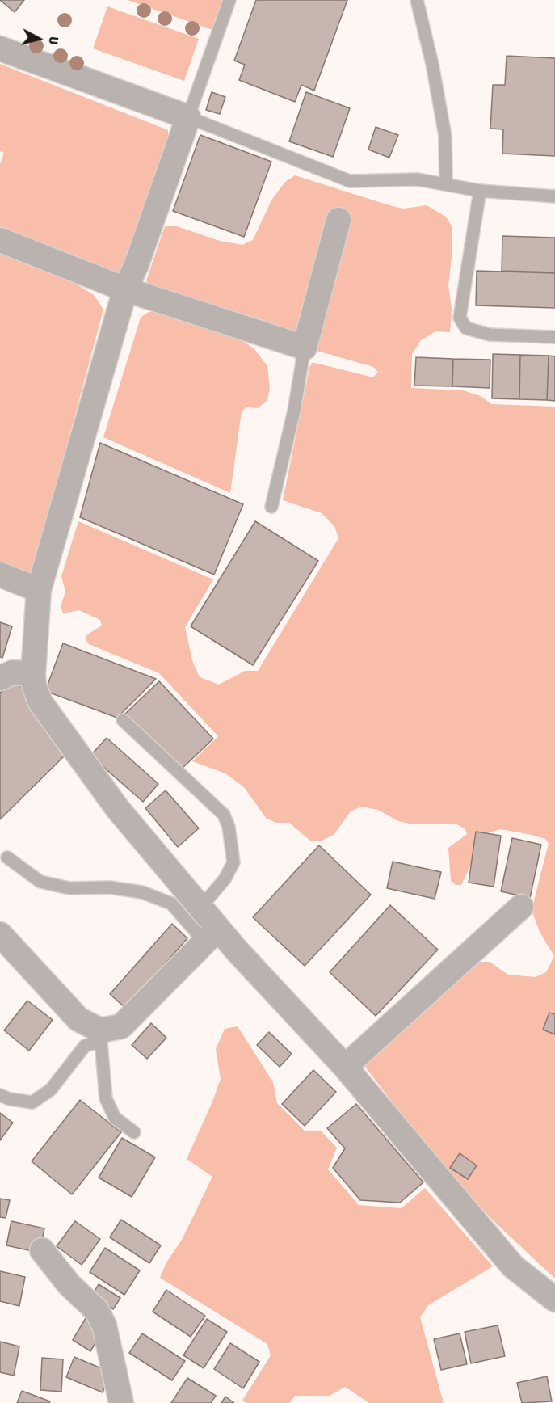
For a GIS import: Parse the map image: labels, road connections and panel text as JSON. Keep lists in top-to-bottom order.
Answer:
{
  "north": "right"
}
